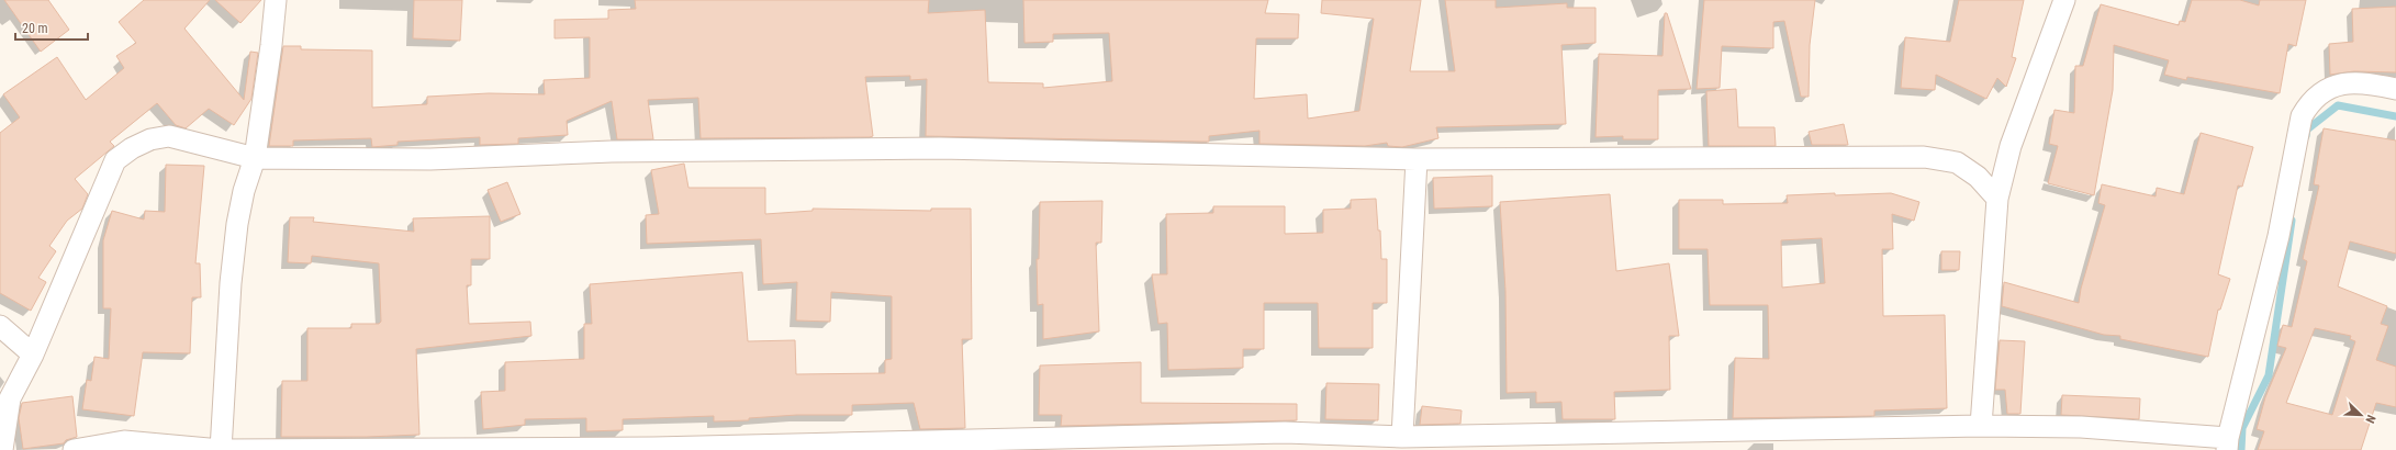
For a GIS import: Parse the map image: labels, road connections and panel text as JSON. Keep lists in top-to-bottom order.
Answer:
{
  "scale_bar": "20 m",
  "north": "bottom right"
}
